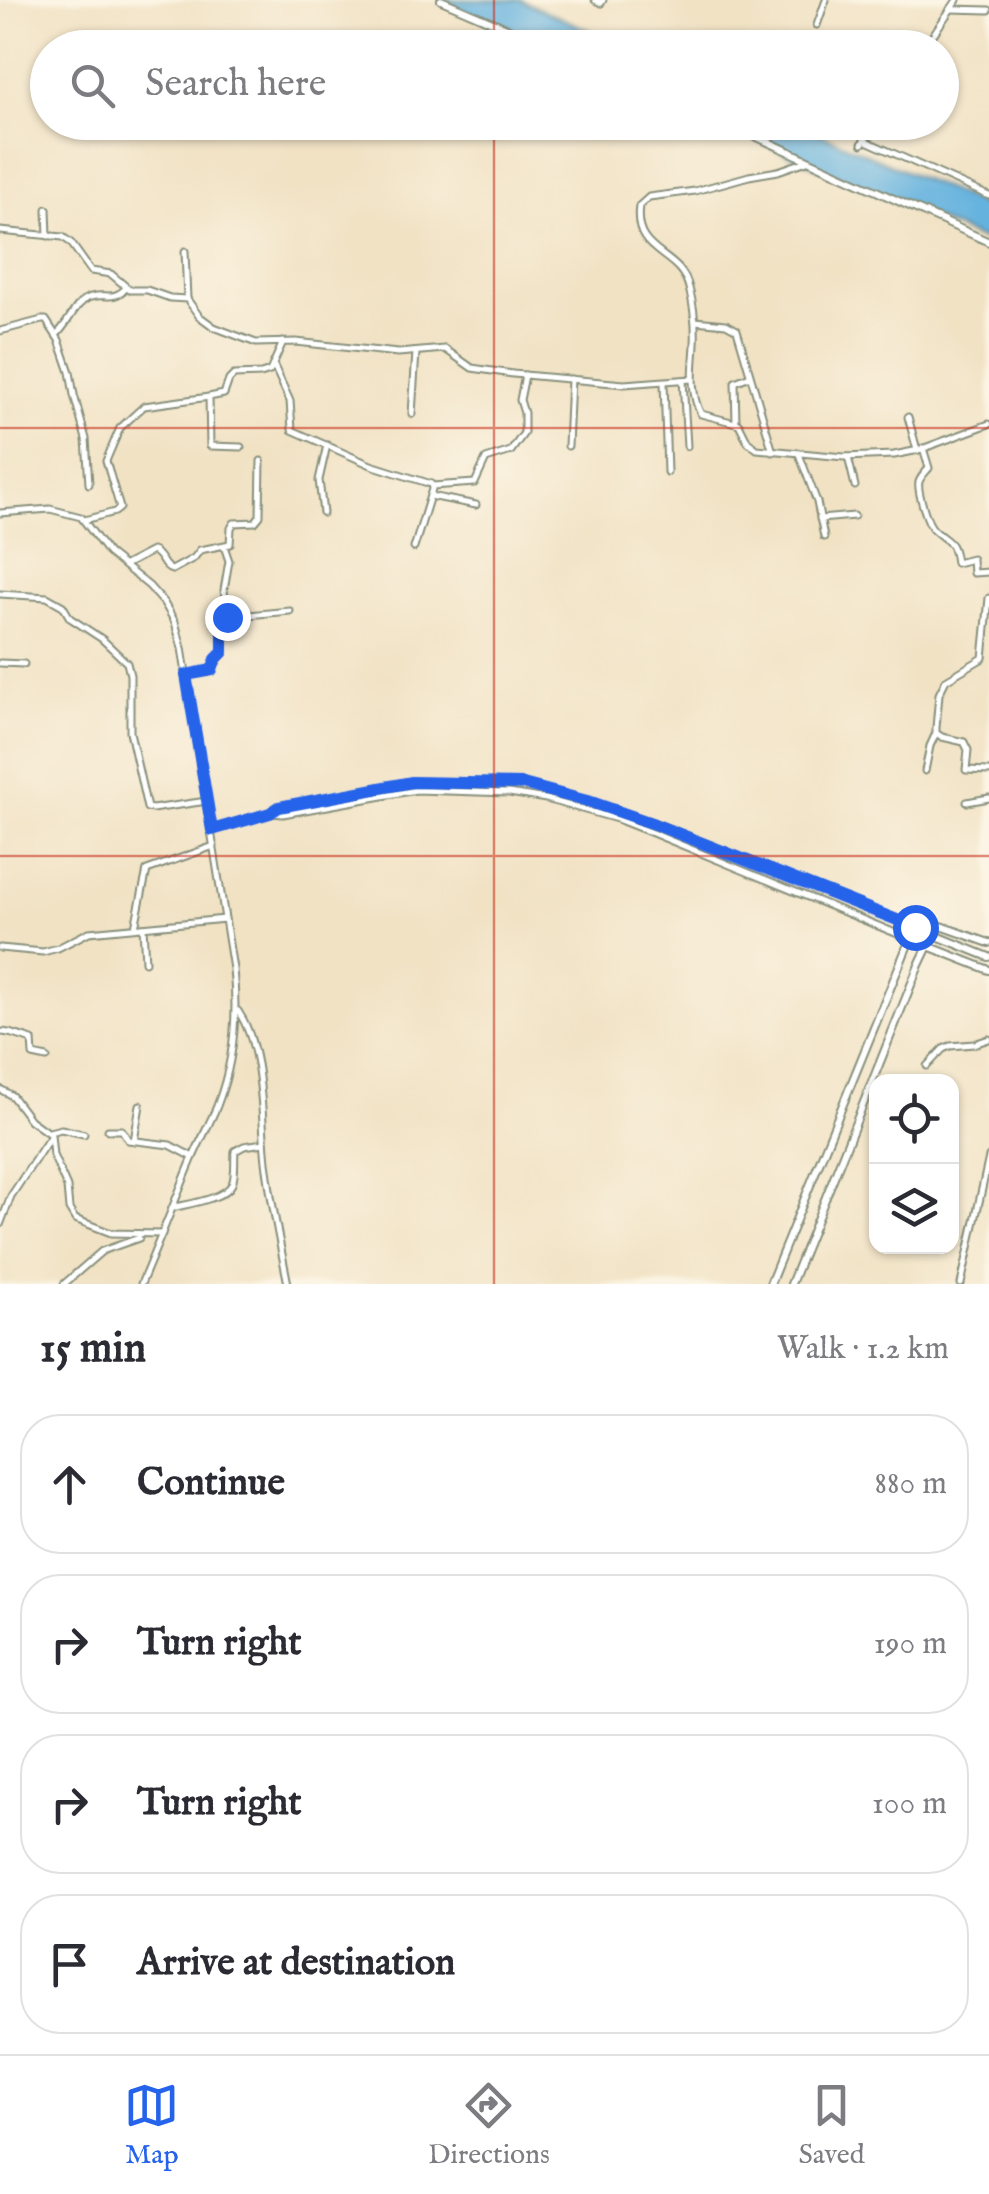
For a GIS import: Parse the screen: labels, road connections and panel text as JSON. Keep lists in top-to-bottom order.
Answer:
{
  "page": {
    "search": "Search here",
    "heading": ["15 min", "Walk · 1.2 km"],
    "list": [
      ["Continue", "880 m"],
      ["Turn right", "190 m"],
      ["Turn right", "100 m"],
      "Arrive at destination"
    ],
    "nav": ["Map", "Directions", "Saved"]
  }
}
